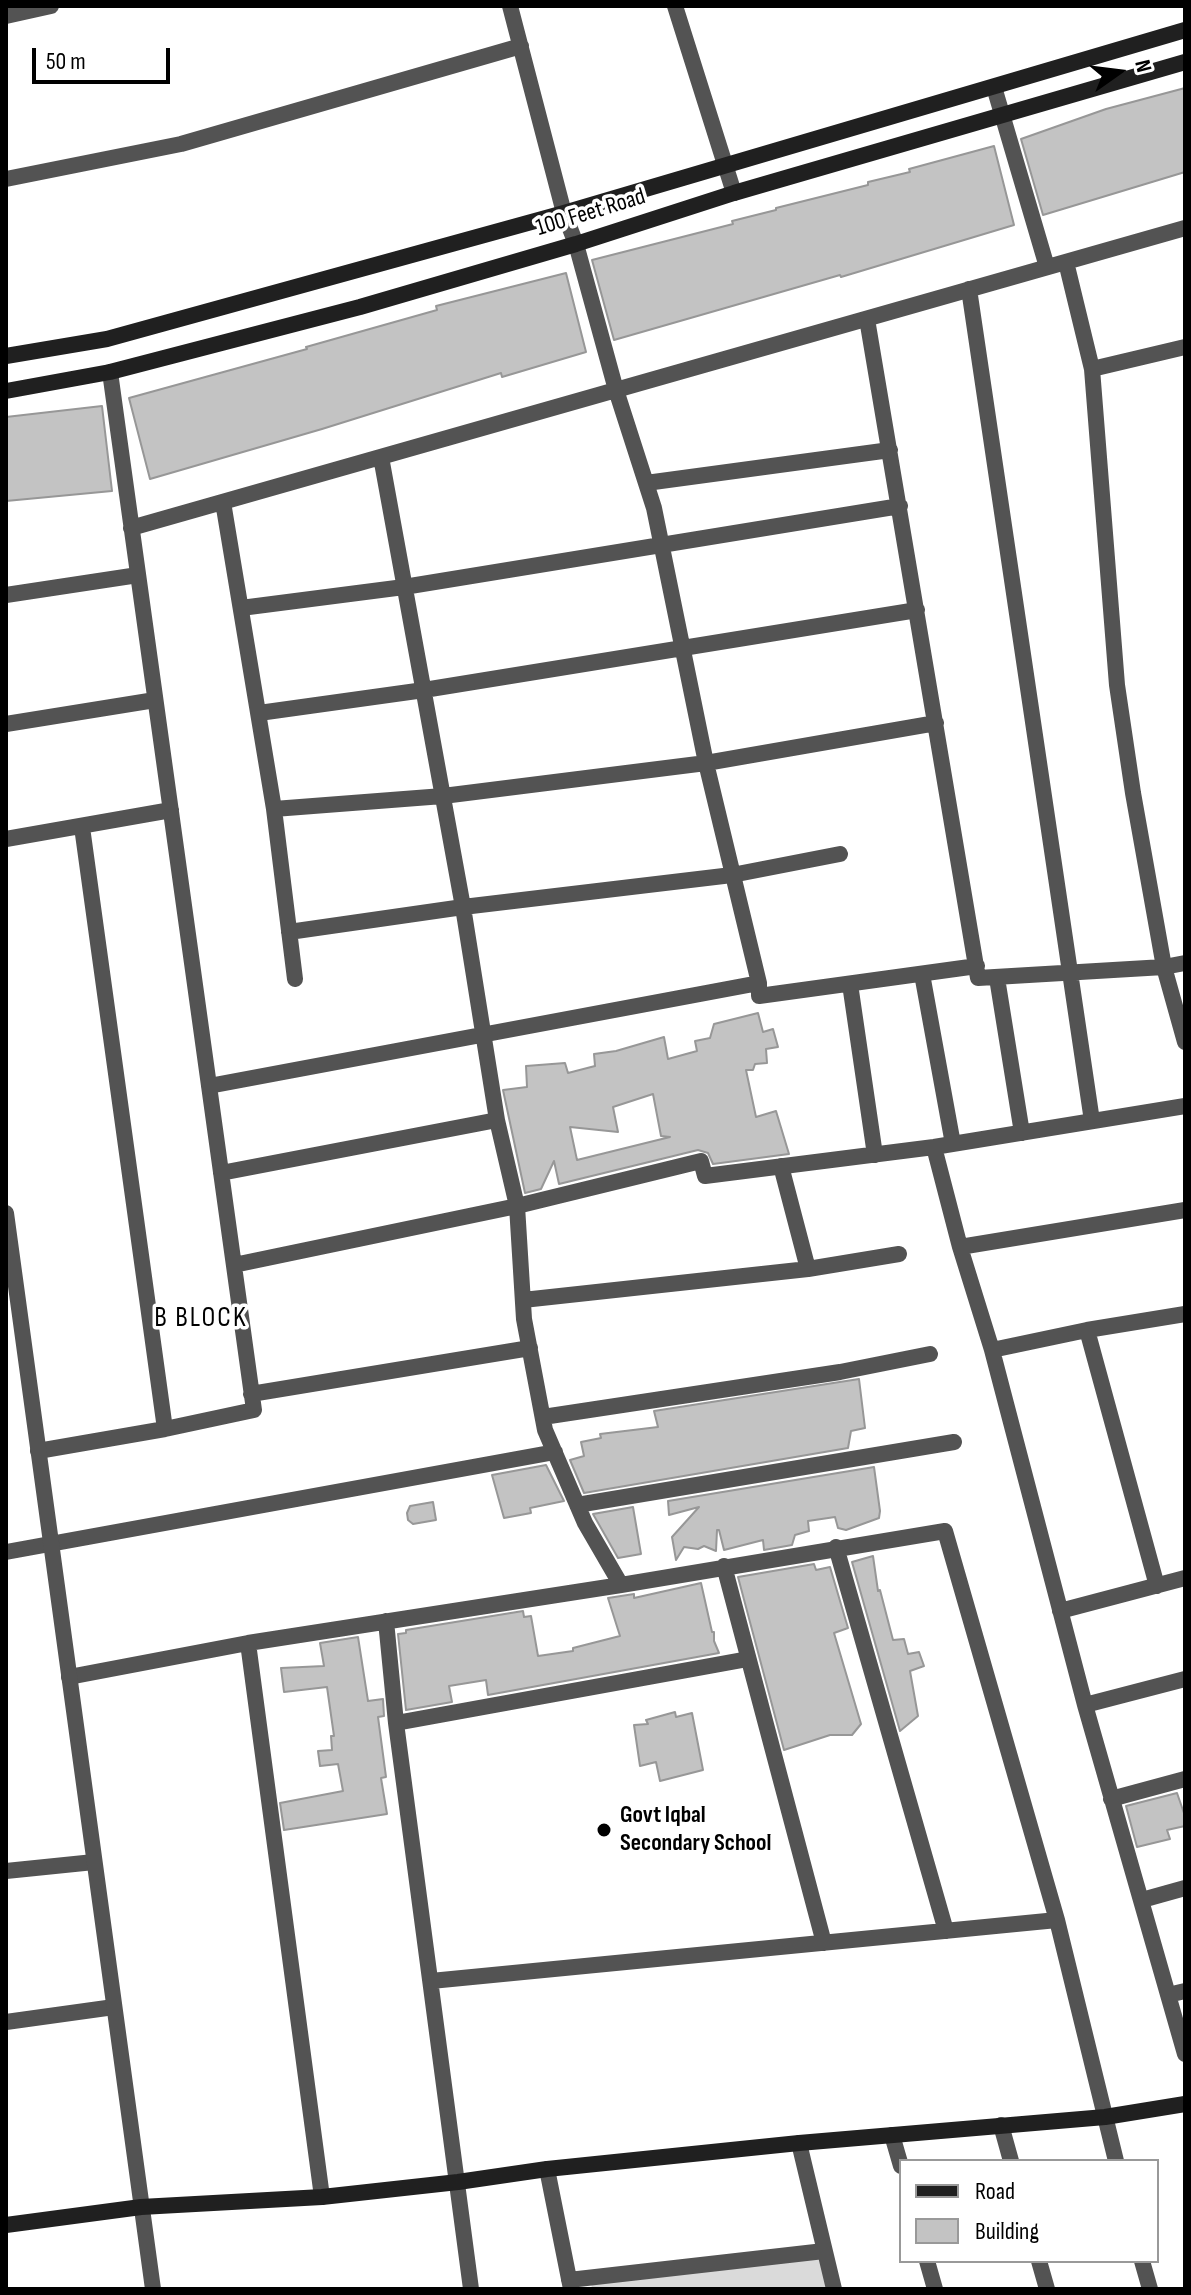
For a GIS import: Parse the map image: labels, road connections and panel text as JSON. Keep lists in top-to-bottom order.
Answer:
{
  "streets": {
    "main road": ["100 Feet Road"]
  },
  "districts": ["B BLOCK"],
  "places": ["Govt Iqbal Secondary School"],
  "legend": ["Road", "Building"],
  "scale_bar": "50 m",
  "north": "right"
}
